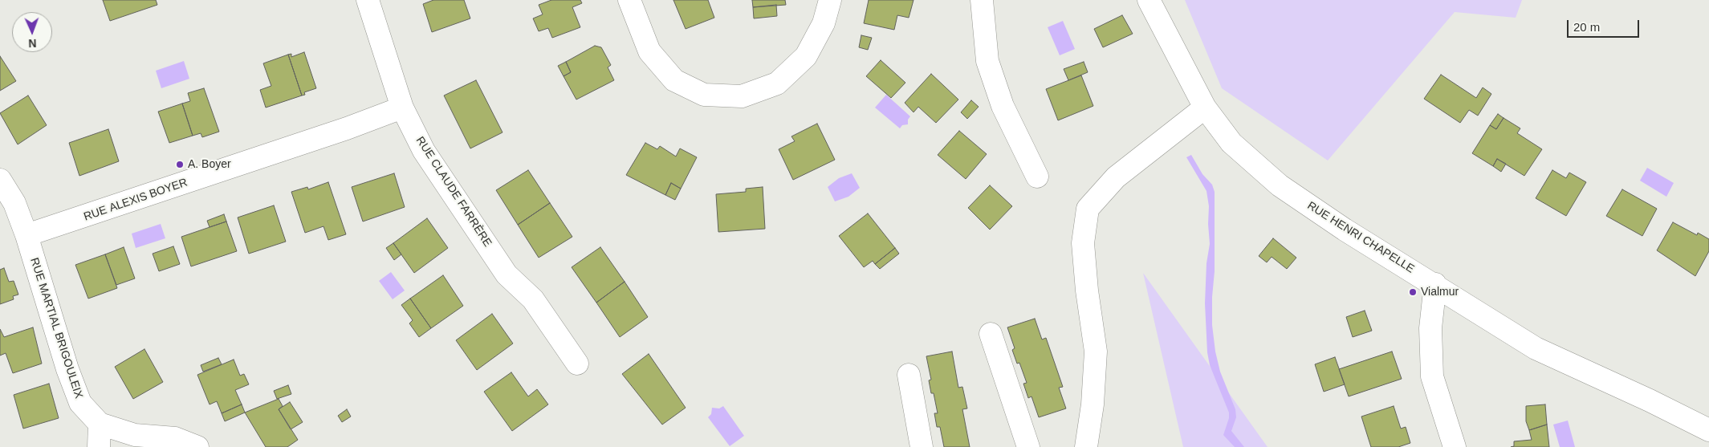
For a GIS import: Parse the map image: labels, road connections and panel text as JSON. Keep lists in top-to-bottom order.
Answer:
{
  "streets": {
    "street": [
      "RUE CLAUDE FARRÈRE",
      "RUE ALEXIS BOYER",
      "RUE HENRI CHAPELLE",
      "RUE MARTIAL BRIGOULEIX"
    ]
  },
  "crossings": [
    ["RUE CLAUDE FARRÈRE", "RUE ALEXIS BOYER"],
    ["RUE ALEXIS BOYER", "RUE MARTIAL BRIGOULEIX"]
  ],
  "places": ["A. Boyer", "Vialmur"],
  "scale_bar": "20 m",
  "north": "bottom"
}
